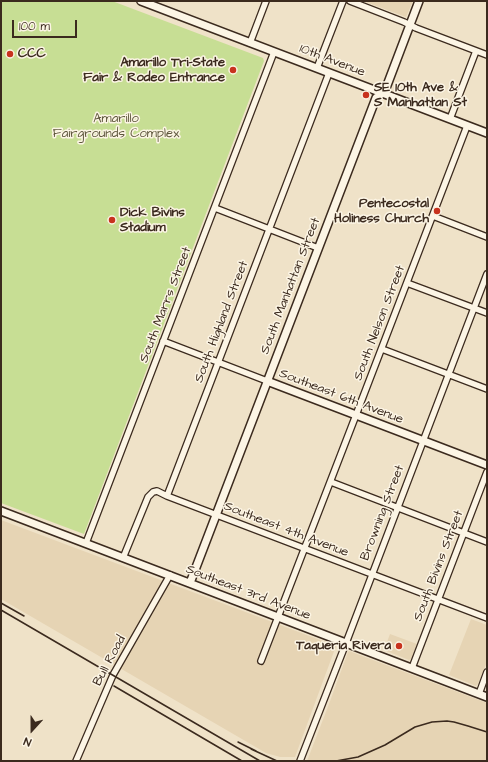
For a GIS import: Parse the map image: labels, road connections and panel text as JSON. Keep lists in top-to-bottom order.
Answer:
{
  "streets": {
    "main road": [
      "10th Avenue",
      "South Manhattan Street",
      "Southeast 6th Avenue",
      "Southeast 3rd Avenue"
    ],
    "street": [
      "South Marrs Street",
      "South Highland Street",
      "South Nelson Street",
      "Browning Street",
      "Southeast 4th Avenue",
      "South Bivins Street",
      "Bull Road"
    ]
  },
  "crossings": [
    ["10th Avenue", "South Manhattan Street"],
    ["10th Avenue", "South Marrs Street"],
    ["10th Avenue", "South Highland Street"],
    ["10th Avenue", "South Nelson Street"],
    ["South Manhattan Street", "Southeast 6th Avenue"],
    ["South Manhattan Street", "Southeast 4th Avenue"],
    ["South Manhattan Street", "Southeast 3rd Avenue"],
    ["South Marrs Street", "Southeast 6th Avenue"],
    ["South Marrs Street", "Southeast 3rd Avenue"],
    ["South Highland Street", "Southeast 6th Avenue"],
    ["South Highland Street", "Southeast 4th Avenue"],
    ["South Nelson Street", "Southeast 6th Avenue"],
    ["South Nelson Street", "Southeast 4th Avenue"],
    ["South Nelson Street", "Southeast 3rd Avenue"],
    ["Southeast 6th Avenue", "Browning Street"],
    ["Browning Street", "Southeast 4th Avenue"],
    ["Browning Street", "Southeast 3rd Avenue"],
    ["Southeast 4th Avenue", "South Bivins Street"],
    ["South Bivins Street", "Southeast 3rd Avenue"],
    ["Southeast 3rd Avenue", "Bull Road"]
  ],
  "parks": ["Amarillo Fairgrounds Complex"],
  "places": [
    "CCC",
    "Amarillo Tri-State Fair & Rodeo Entrance",
    "SE 10th Ave & S Manhattan St",
    "Pentecostal Holiness Church",
    "Dick Bivins Stadium",
    "Taqueria Rivera"
  ],
  "scale_bar": "100 m",
  "north": "bottom"
}
